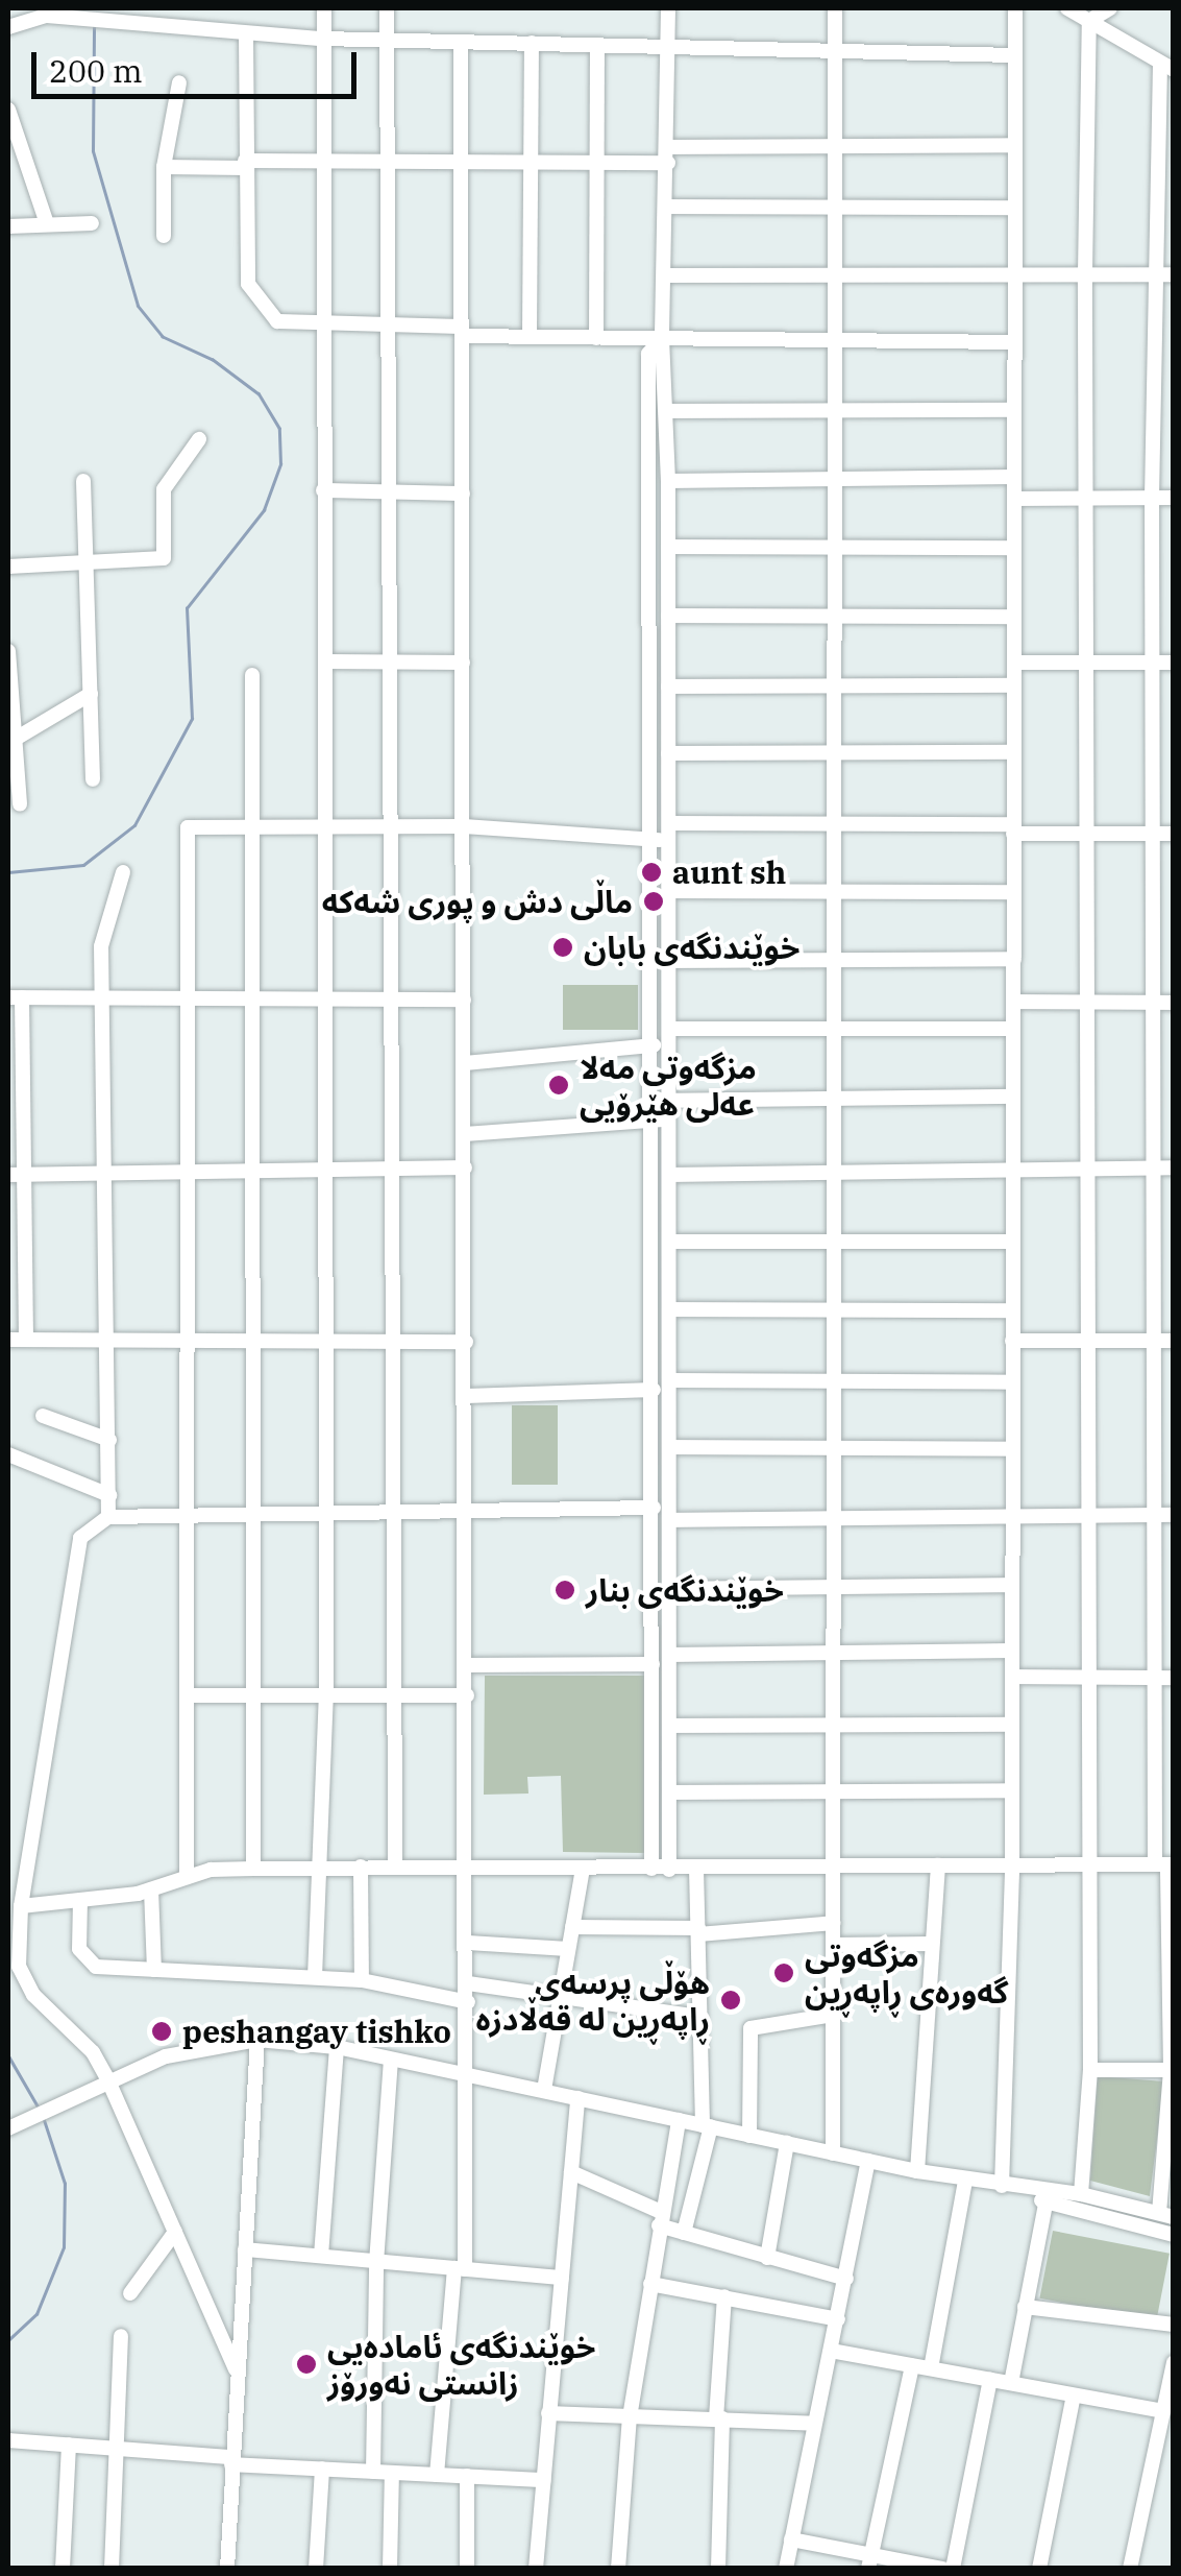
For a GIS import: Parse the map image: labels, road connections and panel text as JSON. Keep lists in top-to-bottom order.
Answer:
{
  "places": [
    "aunt sh",
    "ماڵی دش و پوری شەکە",
    "خوێندنگەی بابان",
    "مزگەوتی مەلا عەلی هێرۆیی",
    "خوێندنگەی بنار",
    "مزگەوتی گەورەی ڕاپەڕین",
    "هۆڵی پرسەی ڕاپەڕین لە قەڵادزە",
    "peshangay tishko",
    "خوێندنگەی ئامادەیی زانستی نەورۆز"
  ],
  "scale_bar": "200 m"
}
